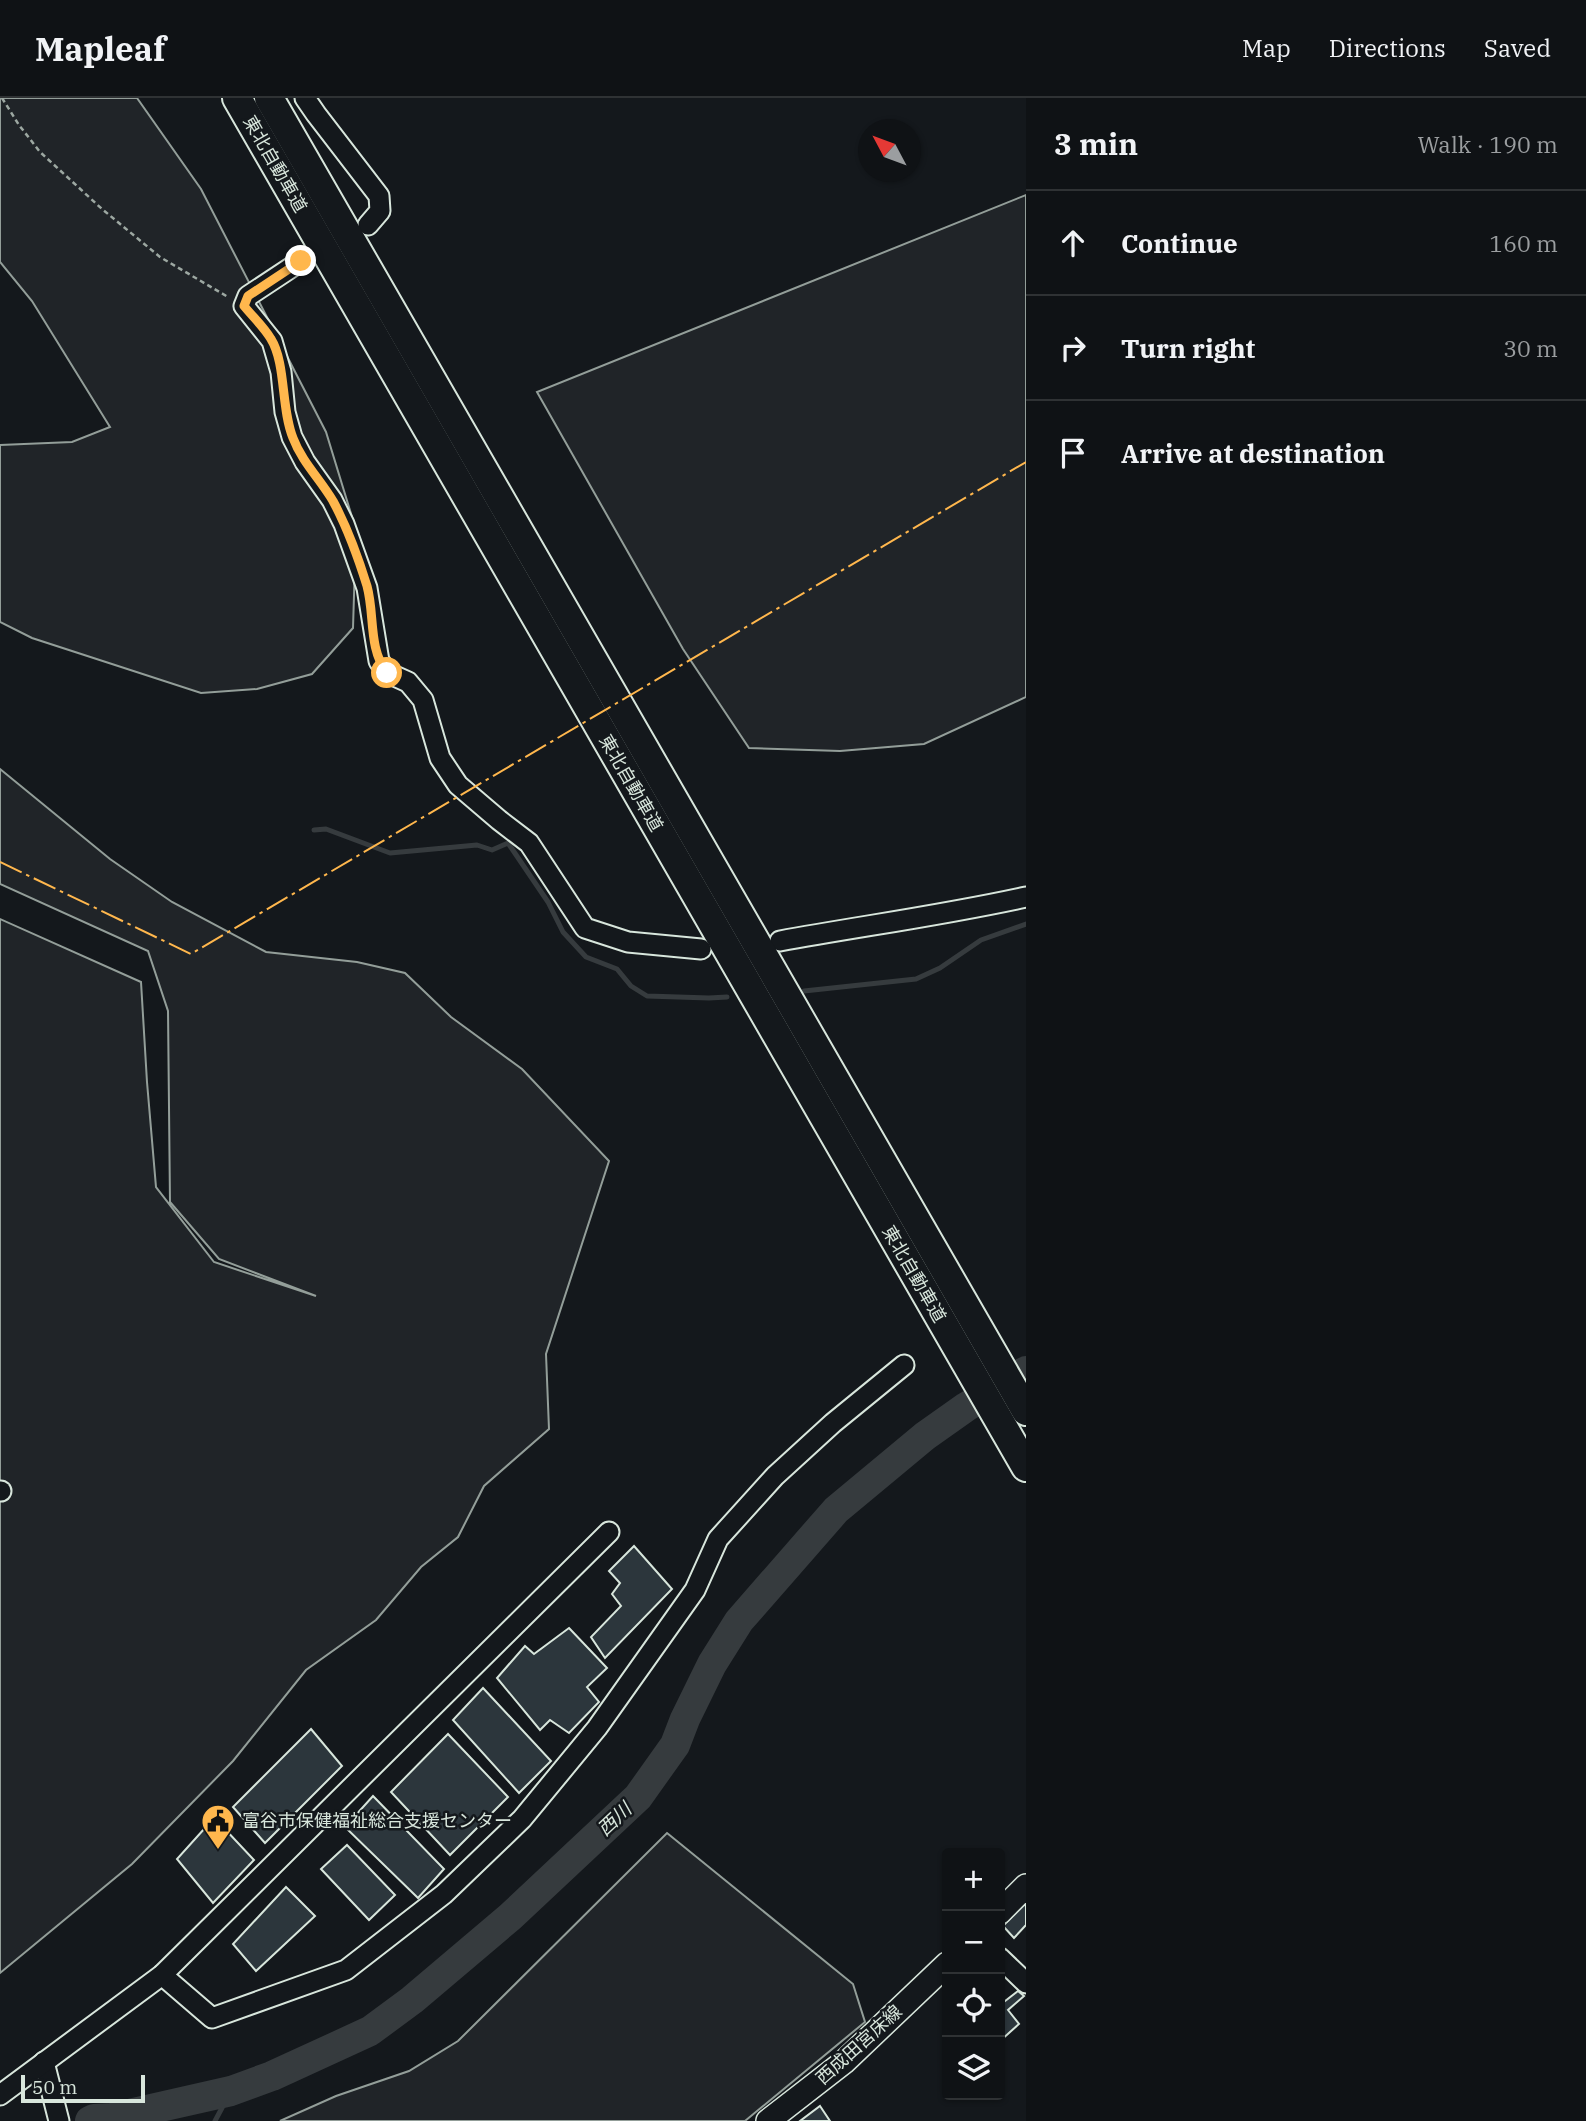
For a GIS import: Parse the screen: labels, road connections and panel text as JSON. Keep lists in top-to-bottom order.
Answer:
{
  "streets": {
    "highway": ["東北自動車道"],
    "main road": ["西成田宮床線"]
  },
  "water": ["西川"],
  "places": {
    "public building": ["富谷市保健福祉総合支援センター"]
  },
  "scale_bar": "50 m",
  "north": "top left",
  "page": {
    "header": "Mapleaf",
    "nav": ["Map", "Directions", "Saved"],
    "heading": ["3 min", "Walk · 190 m"],
    "list": [
      ["Continue", "160 m"],
      ["Turn right", "30 m"],
      "Arrive at destination"
    ],
    "map_buttons": ["+", "−"],
    "scale": "50 m"
  }
}
